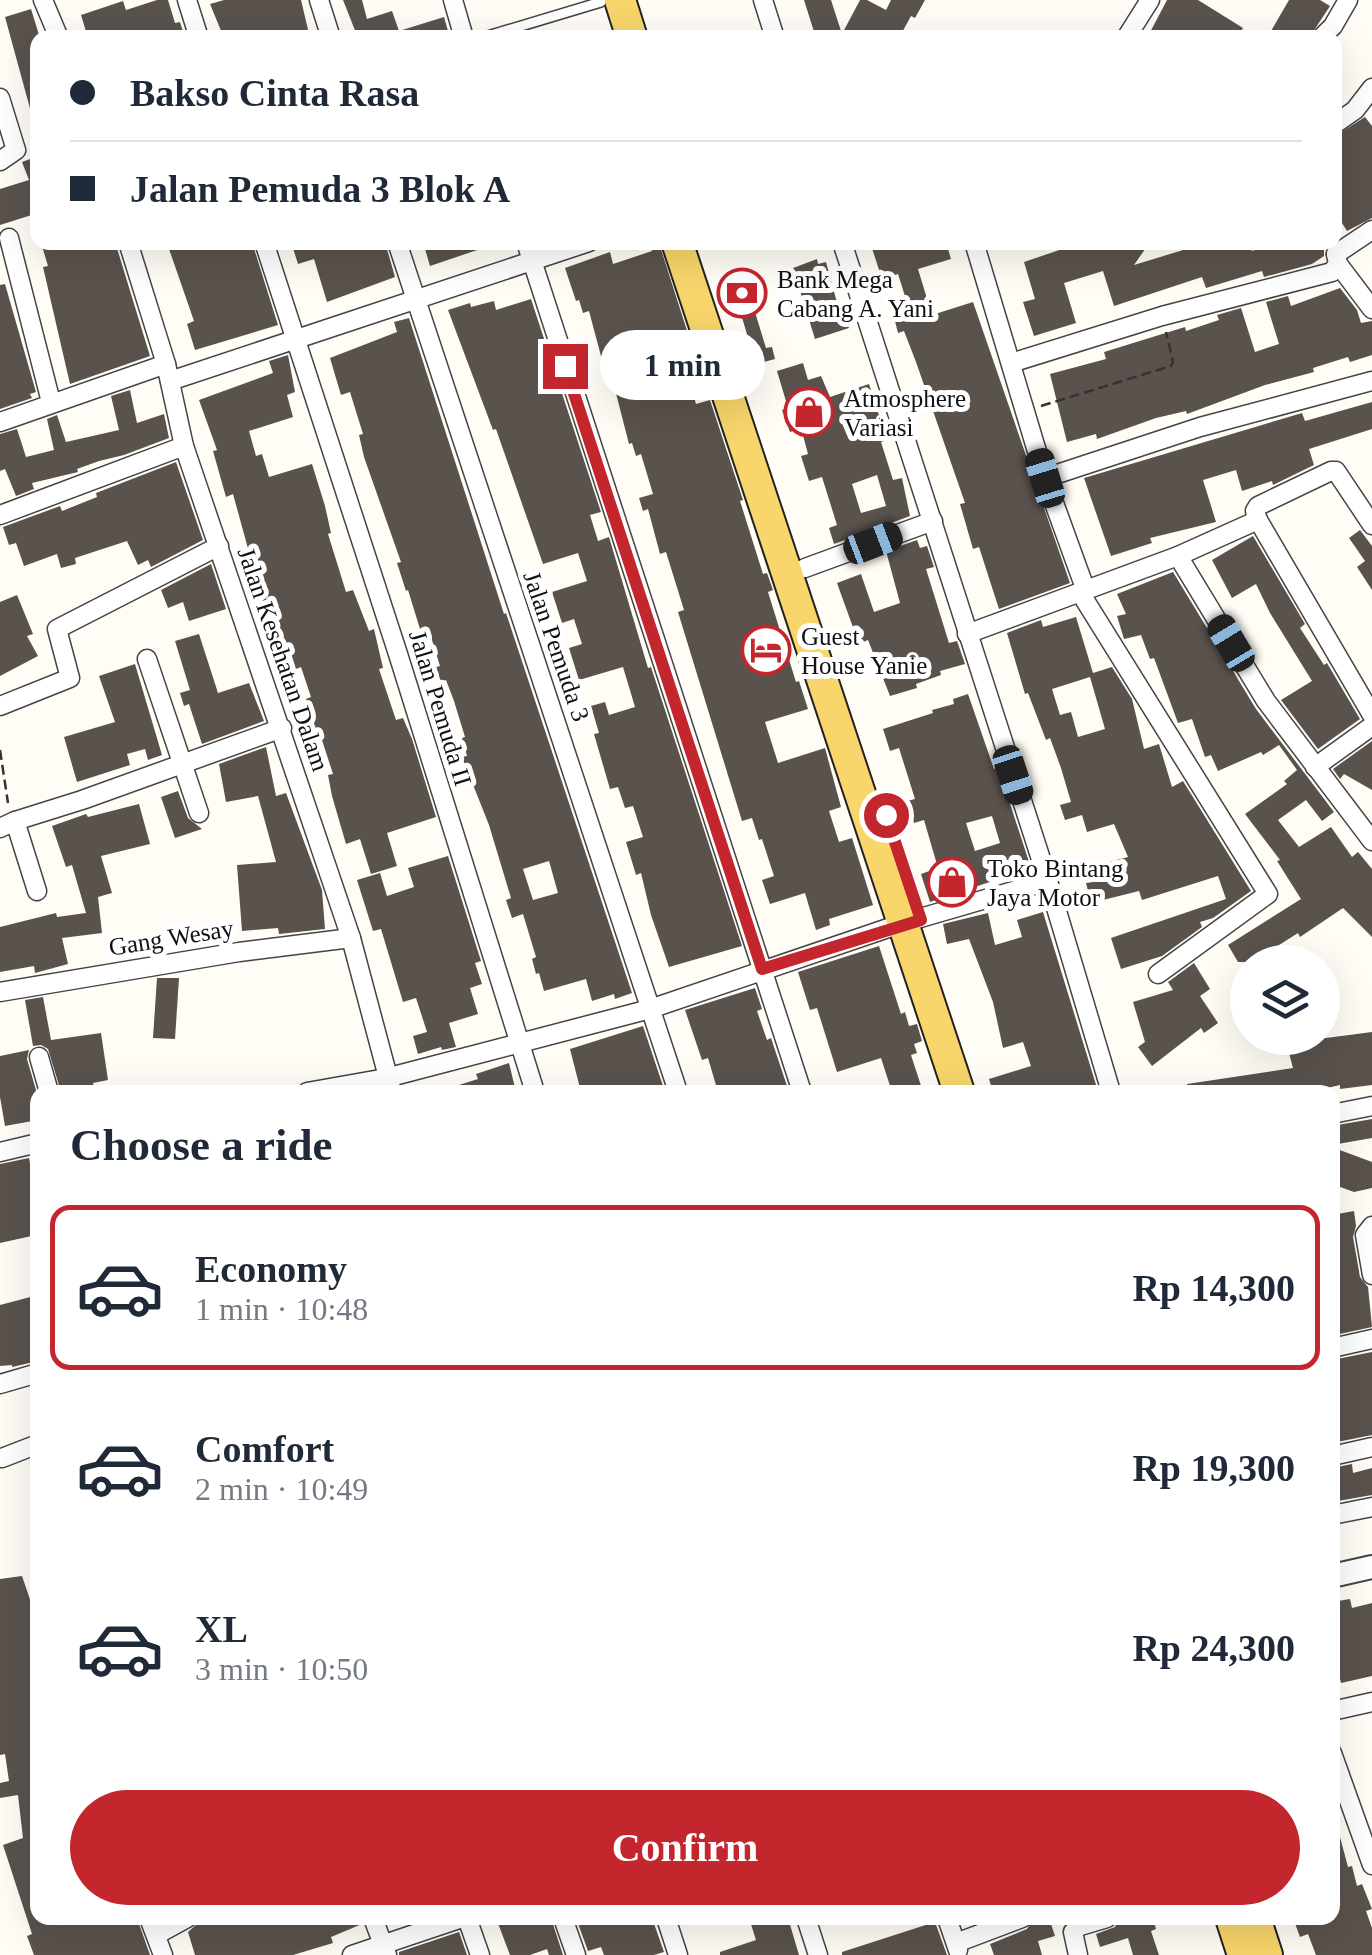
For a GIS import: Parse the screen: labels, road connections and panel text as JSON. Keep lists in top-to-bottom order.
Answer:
{
  "streets": {
    "street": [
      "Jalan Pemuda 3",
      "Jalan Kesehatan Dalam",
      "Jalan Pemuda II",
      "Gang Wesay"
    ]
  },
  "crossings": [
    ["Jalan Kesehatan Dalam", "Gang Wesay"]
  ],
  "places": {
    "bank": ["Bank Mega Cabang A. Yani"],
    "shop": ["Atmosphere Variasi", "Toko Bintang Jaya Motor"],
    "hotel": ["Guest House Yanie"]
  },
  "page": {
    "banner": ["Bakso Cinta Rasa", "Jalan Pemuda 3 Blok A"],
    "bubble": "1 min",
    "heading": "Choose a ride",
    "list": [
      {
        "name": "Economy",
        "note": "1 min · 10:48",
        "value": "Rp 14,300"
      },
      {
        "name": "Comfort",
        "note": "2 min · 10:49",
        "value": "Rp 19,300"
      },
      {
        "name": "XL",
        "note": "3 min · 10:50",
        "value": "Rp 24,300"
      }
    ],
    "buttons": "Confirm"
  }
}
